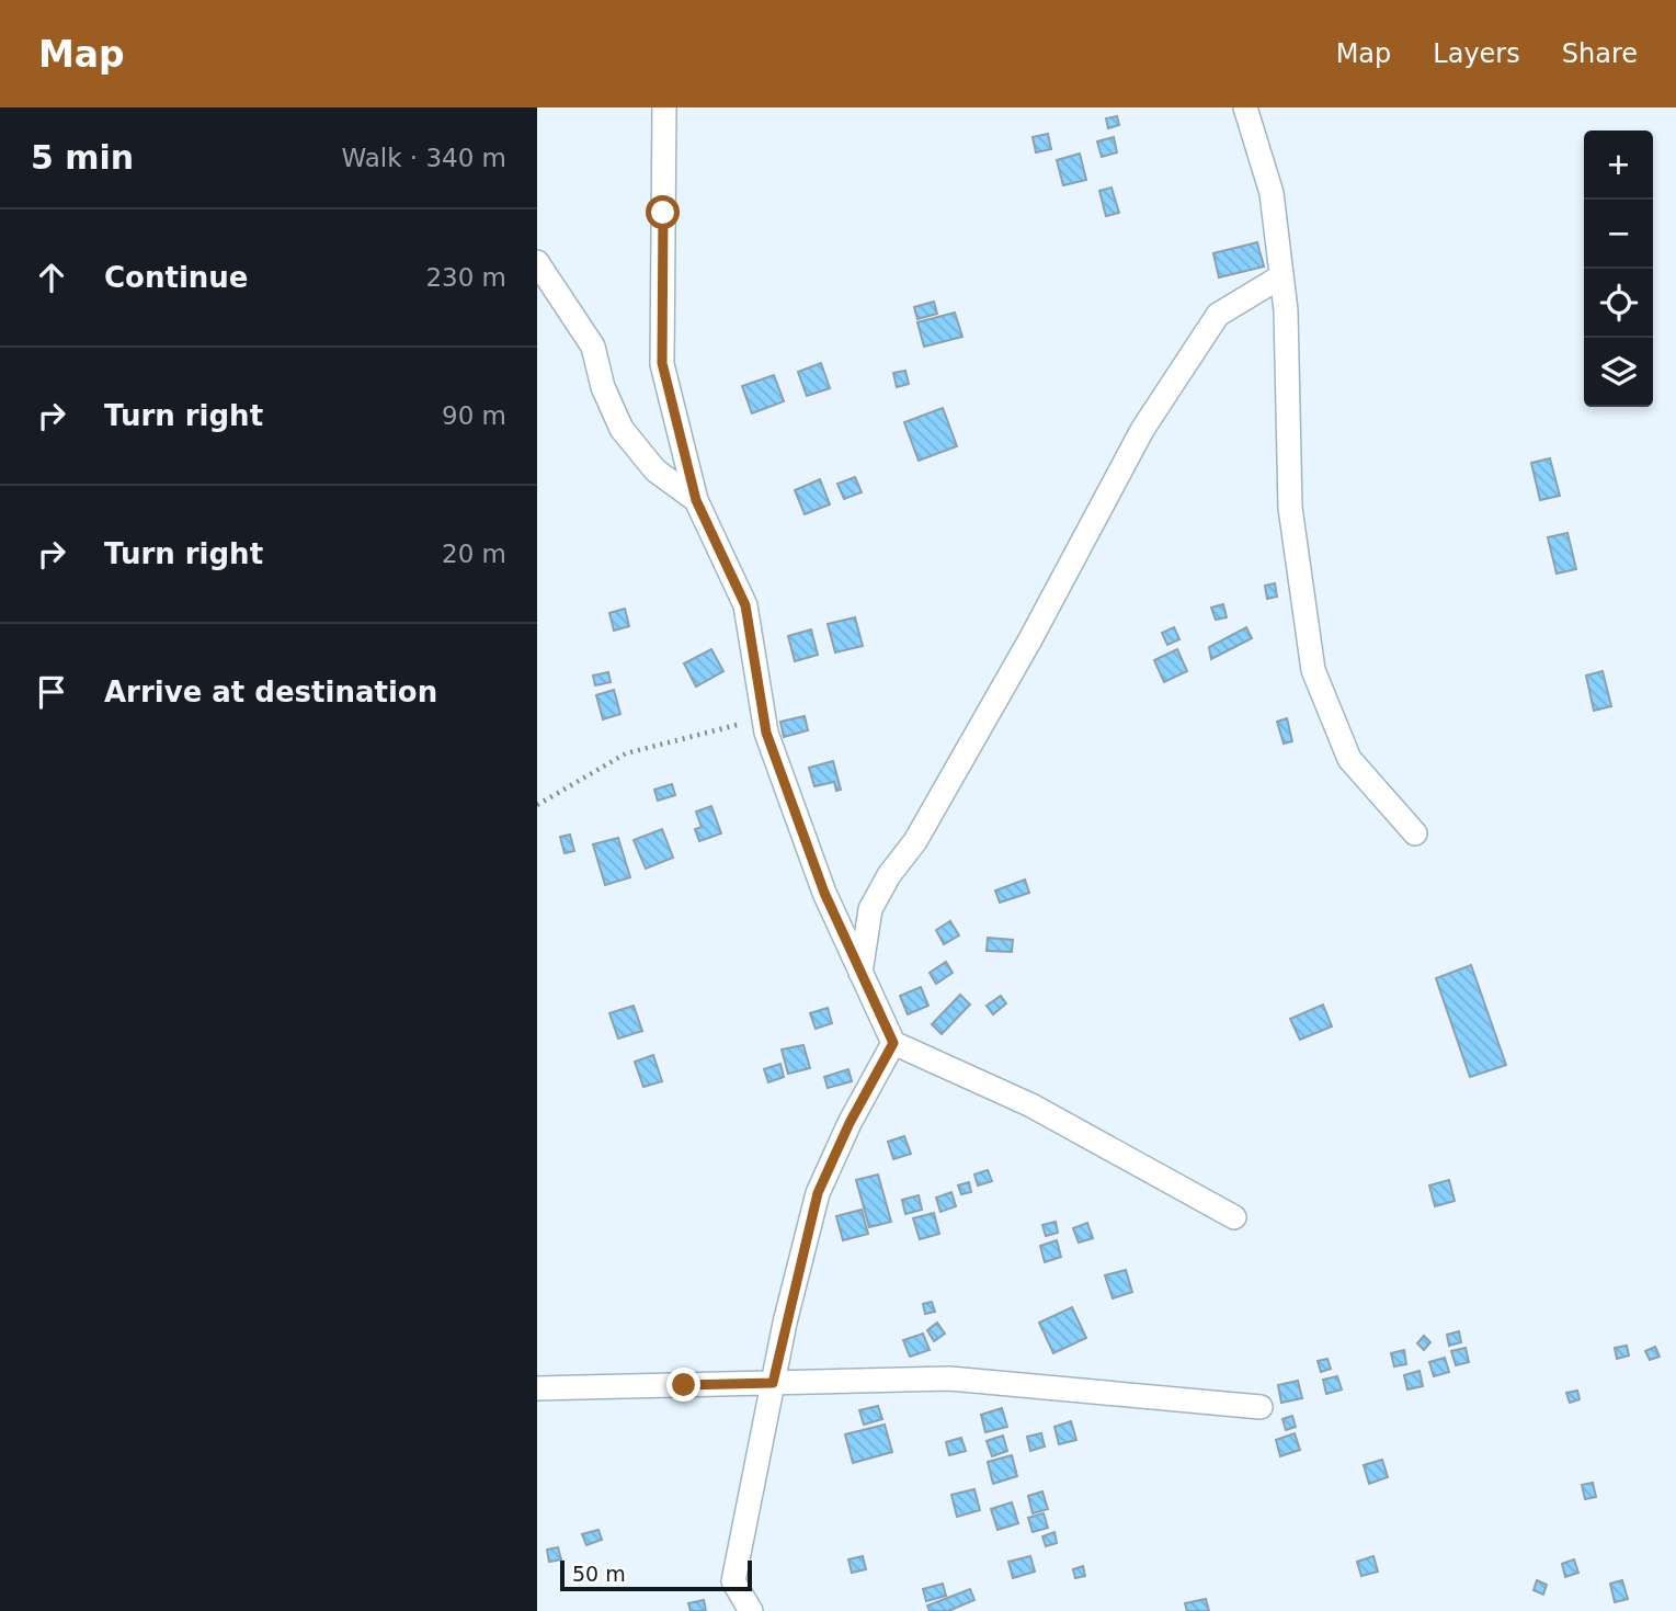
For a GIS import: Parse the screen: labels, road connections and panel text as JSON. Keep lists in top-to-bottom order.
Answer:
{
  "scale_bar": "50 m",
  "page": {
    "header": "Map",
    "nav": ["Map", "Layers", "Share"],
    "heading": ["5 min", "Walk · 340 m"],
    "map_buttons": ["+", "−"],
    "list": [
      ["Continue", "230 m"],
      ["Turn right", "90 m"],
      ["Turn right", "20 m"],
      "Arrive at destination"
    ],
    "scale": "50 m"
  }
}
